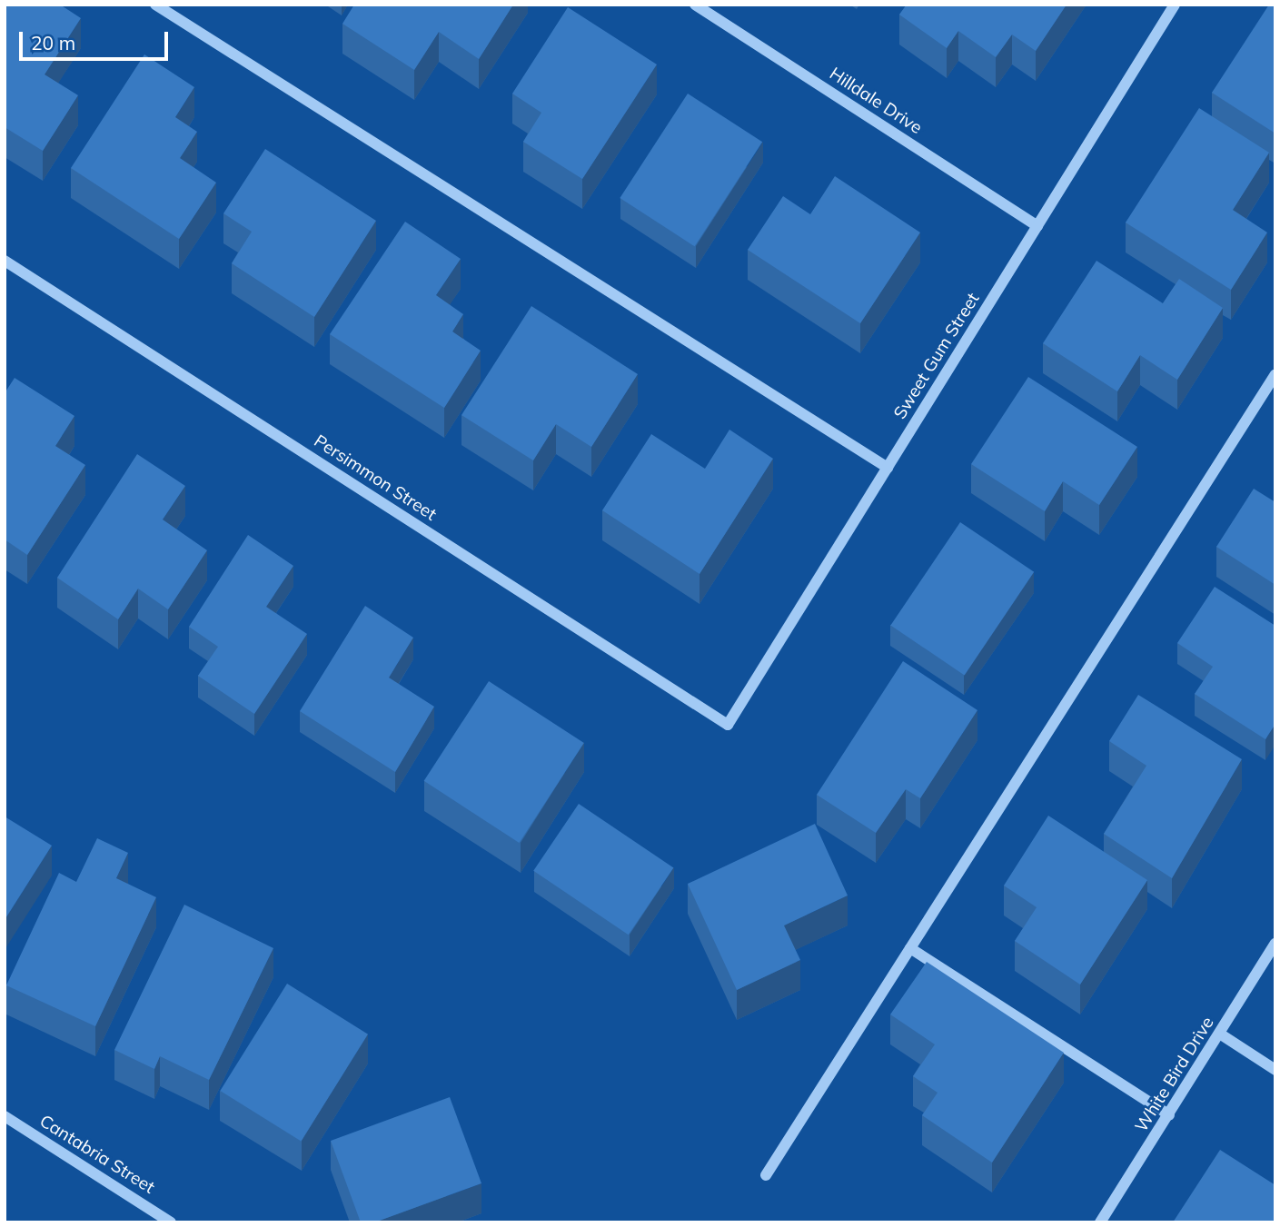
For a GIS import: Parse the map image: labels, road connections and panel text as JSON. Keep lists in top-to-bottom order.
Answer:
{
  "streets": {
    "street": [
      "Hilldale Drive",
      "Sweet Gum Street",
      "Persimmon Street",
      "White Bird Drive",
      "Cantabria Street"
    ]
  },
  "crossings": [
    ["Hilldale Drive", "Sweet Gum Street"],
    ["Sweet Gum Street", "Persimmon Street"]
  ],
  "scale_bar": "20 m"
}
